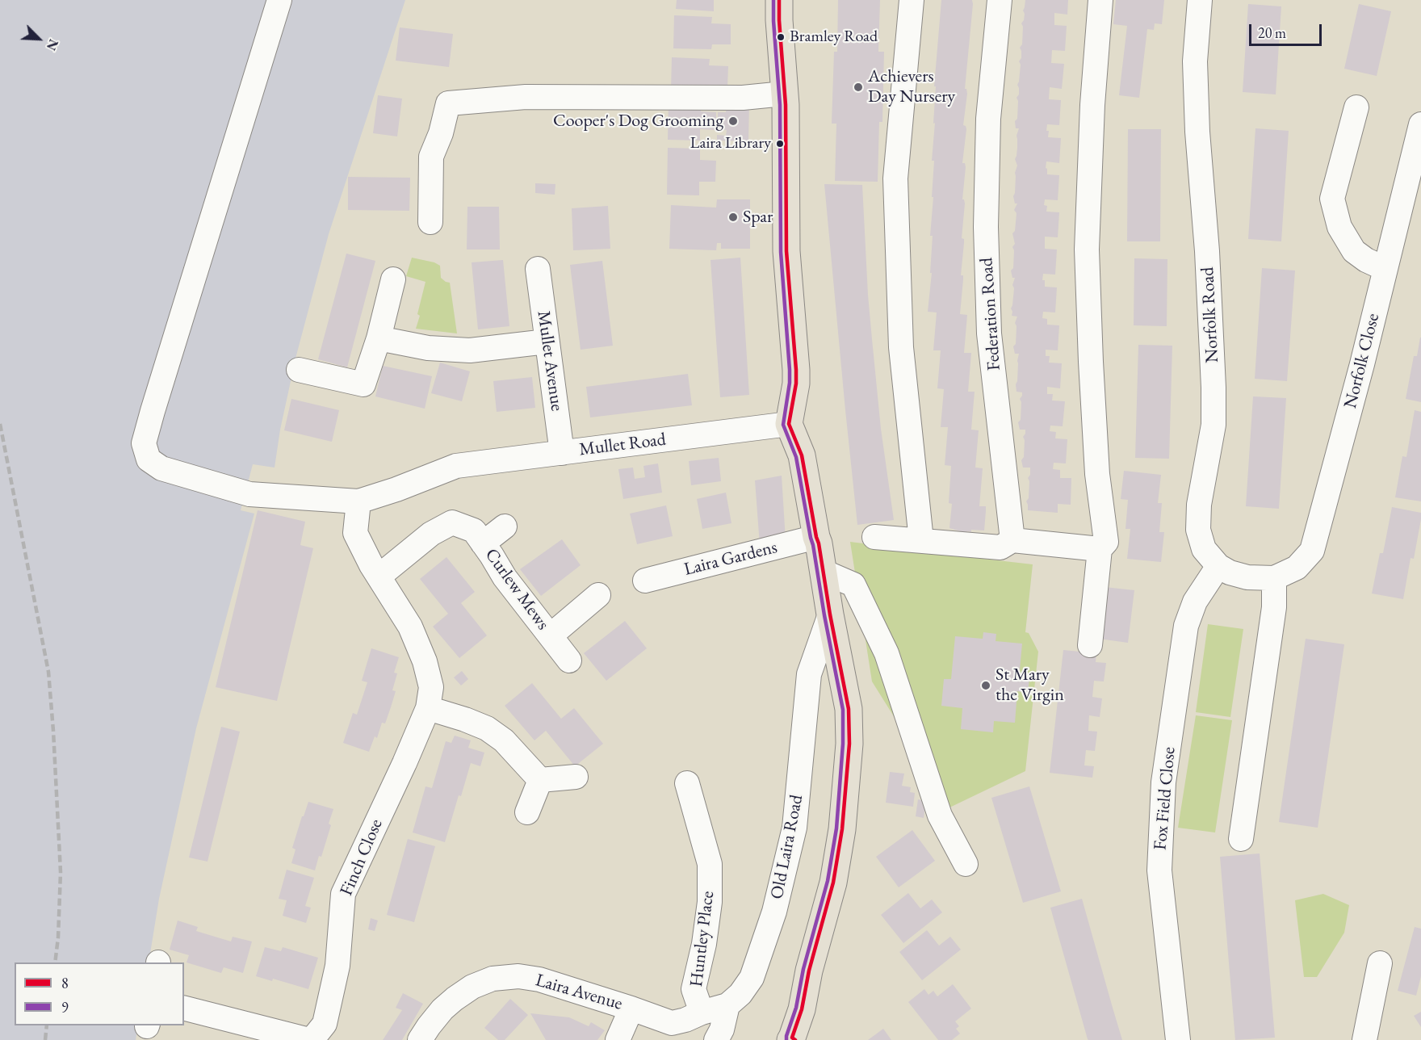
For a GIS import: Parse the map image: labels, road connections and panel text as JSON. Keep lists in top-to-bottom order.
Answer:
{
  "streets": {
    "main road": ["Old Laira Road"],
    "street": [
      "Federation Road",
      "Norfolk Road",
      "Mullet Avenue",
      "Norfolk Close",
      "Mullet Road",
      "Laira Gardens",
      "Curlew Mews",
      "Fox Field Close",
      "Finch Close",
      "Huntley Place",
      "Laira Avenue"
    ]
  },
  "crossings": [
    ["Norfolk Road", "Norfolk Close"],
    ["Norfolk Road", "Fox Field Close"],
    ["Mullet Avenue", "Mullet Road"],
    ["Mullet Road", "Old Laira Road"],
    ["Mullet Road", "Finch Close"],
    ["Laira Gardens", "Old Laira Road"],
    ["Curlew Mews", "Finch Close"],
    ["Old Laira Road", "Laira Avenue"],
    ["Huntley Place", "Laira Avenue"]
  ],
  "places": [
    "Bramley Road",
    "Achievers Day Nursery",
    "Cooper's Dog Grooming",
    "Laira Library",
    "Spar",
    "St Mary the Virgin"
  ],
  "lines": ["transit line 8", "transit line 9"],
  "legend": ["8", "9"],
  "scale_bar": "20 m",
  "north": "bottom right"
}
